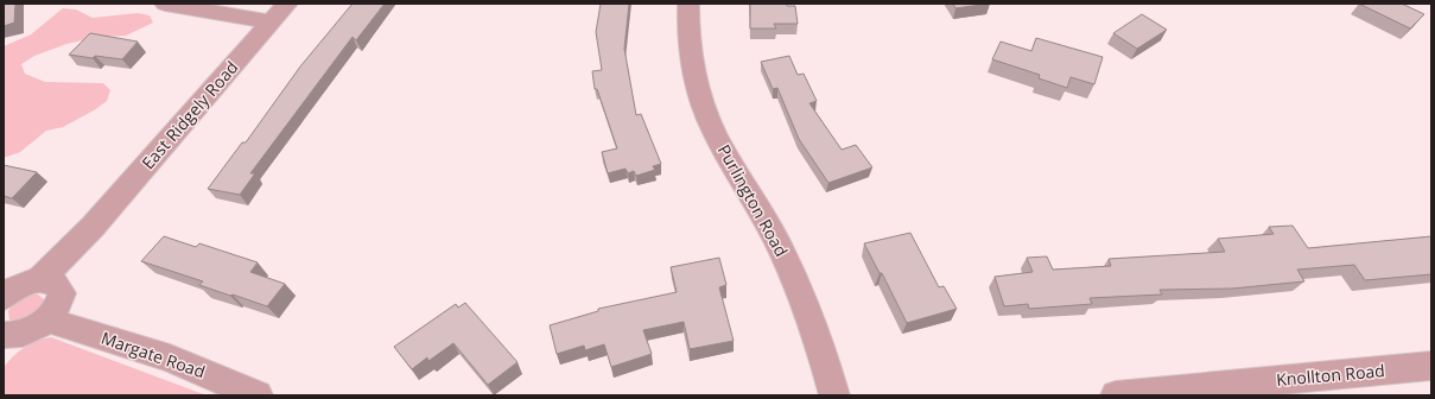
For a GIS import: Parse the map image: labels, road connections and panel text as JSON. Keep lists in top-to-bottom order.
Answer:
{
  "streets": {
    "street": [
      "East Ridgely Road",
      "Purlington Road",
      "Margate Road",
      "Knollton Road"
    ]
  },
  "crossings": [
    ["East Ridgely Road", "Margate Road"]
  ]
}
